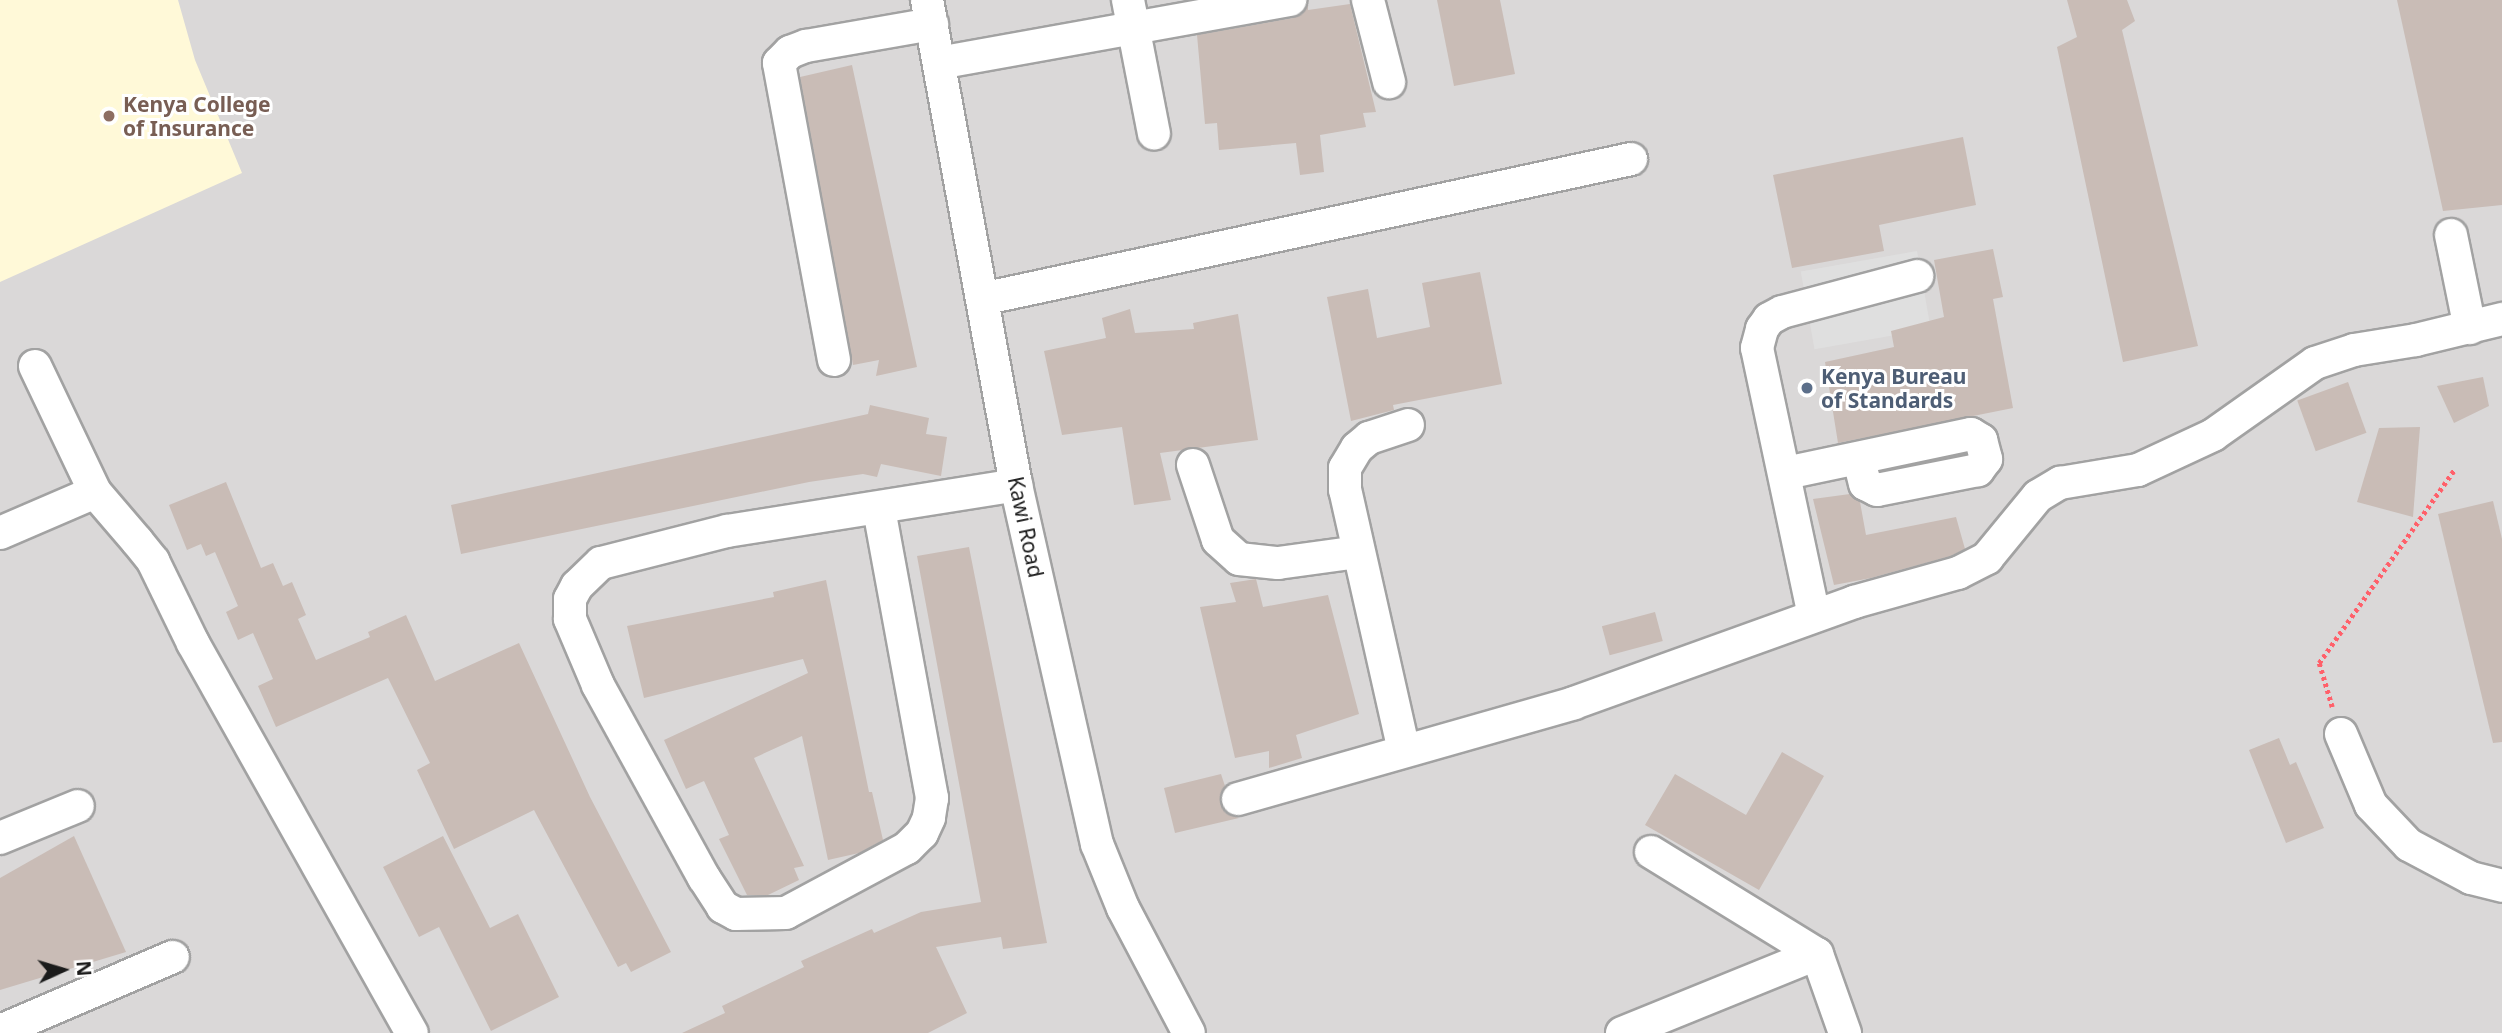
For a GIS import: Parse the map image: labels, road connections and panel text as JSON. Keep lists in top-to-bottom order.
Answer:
{
  "streets": {
    "street": ["Kawi Road"]
  },
  "places": ["Kenya College of Insurance", "Kenya Bureau of Standards"],
  "north": "right"
}
